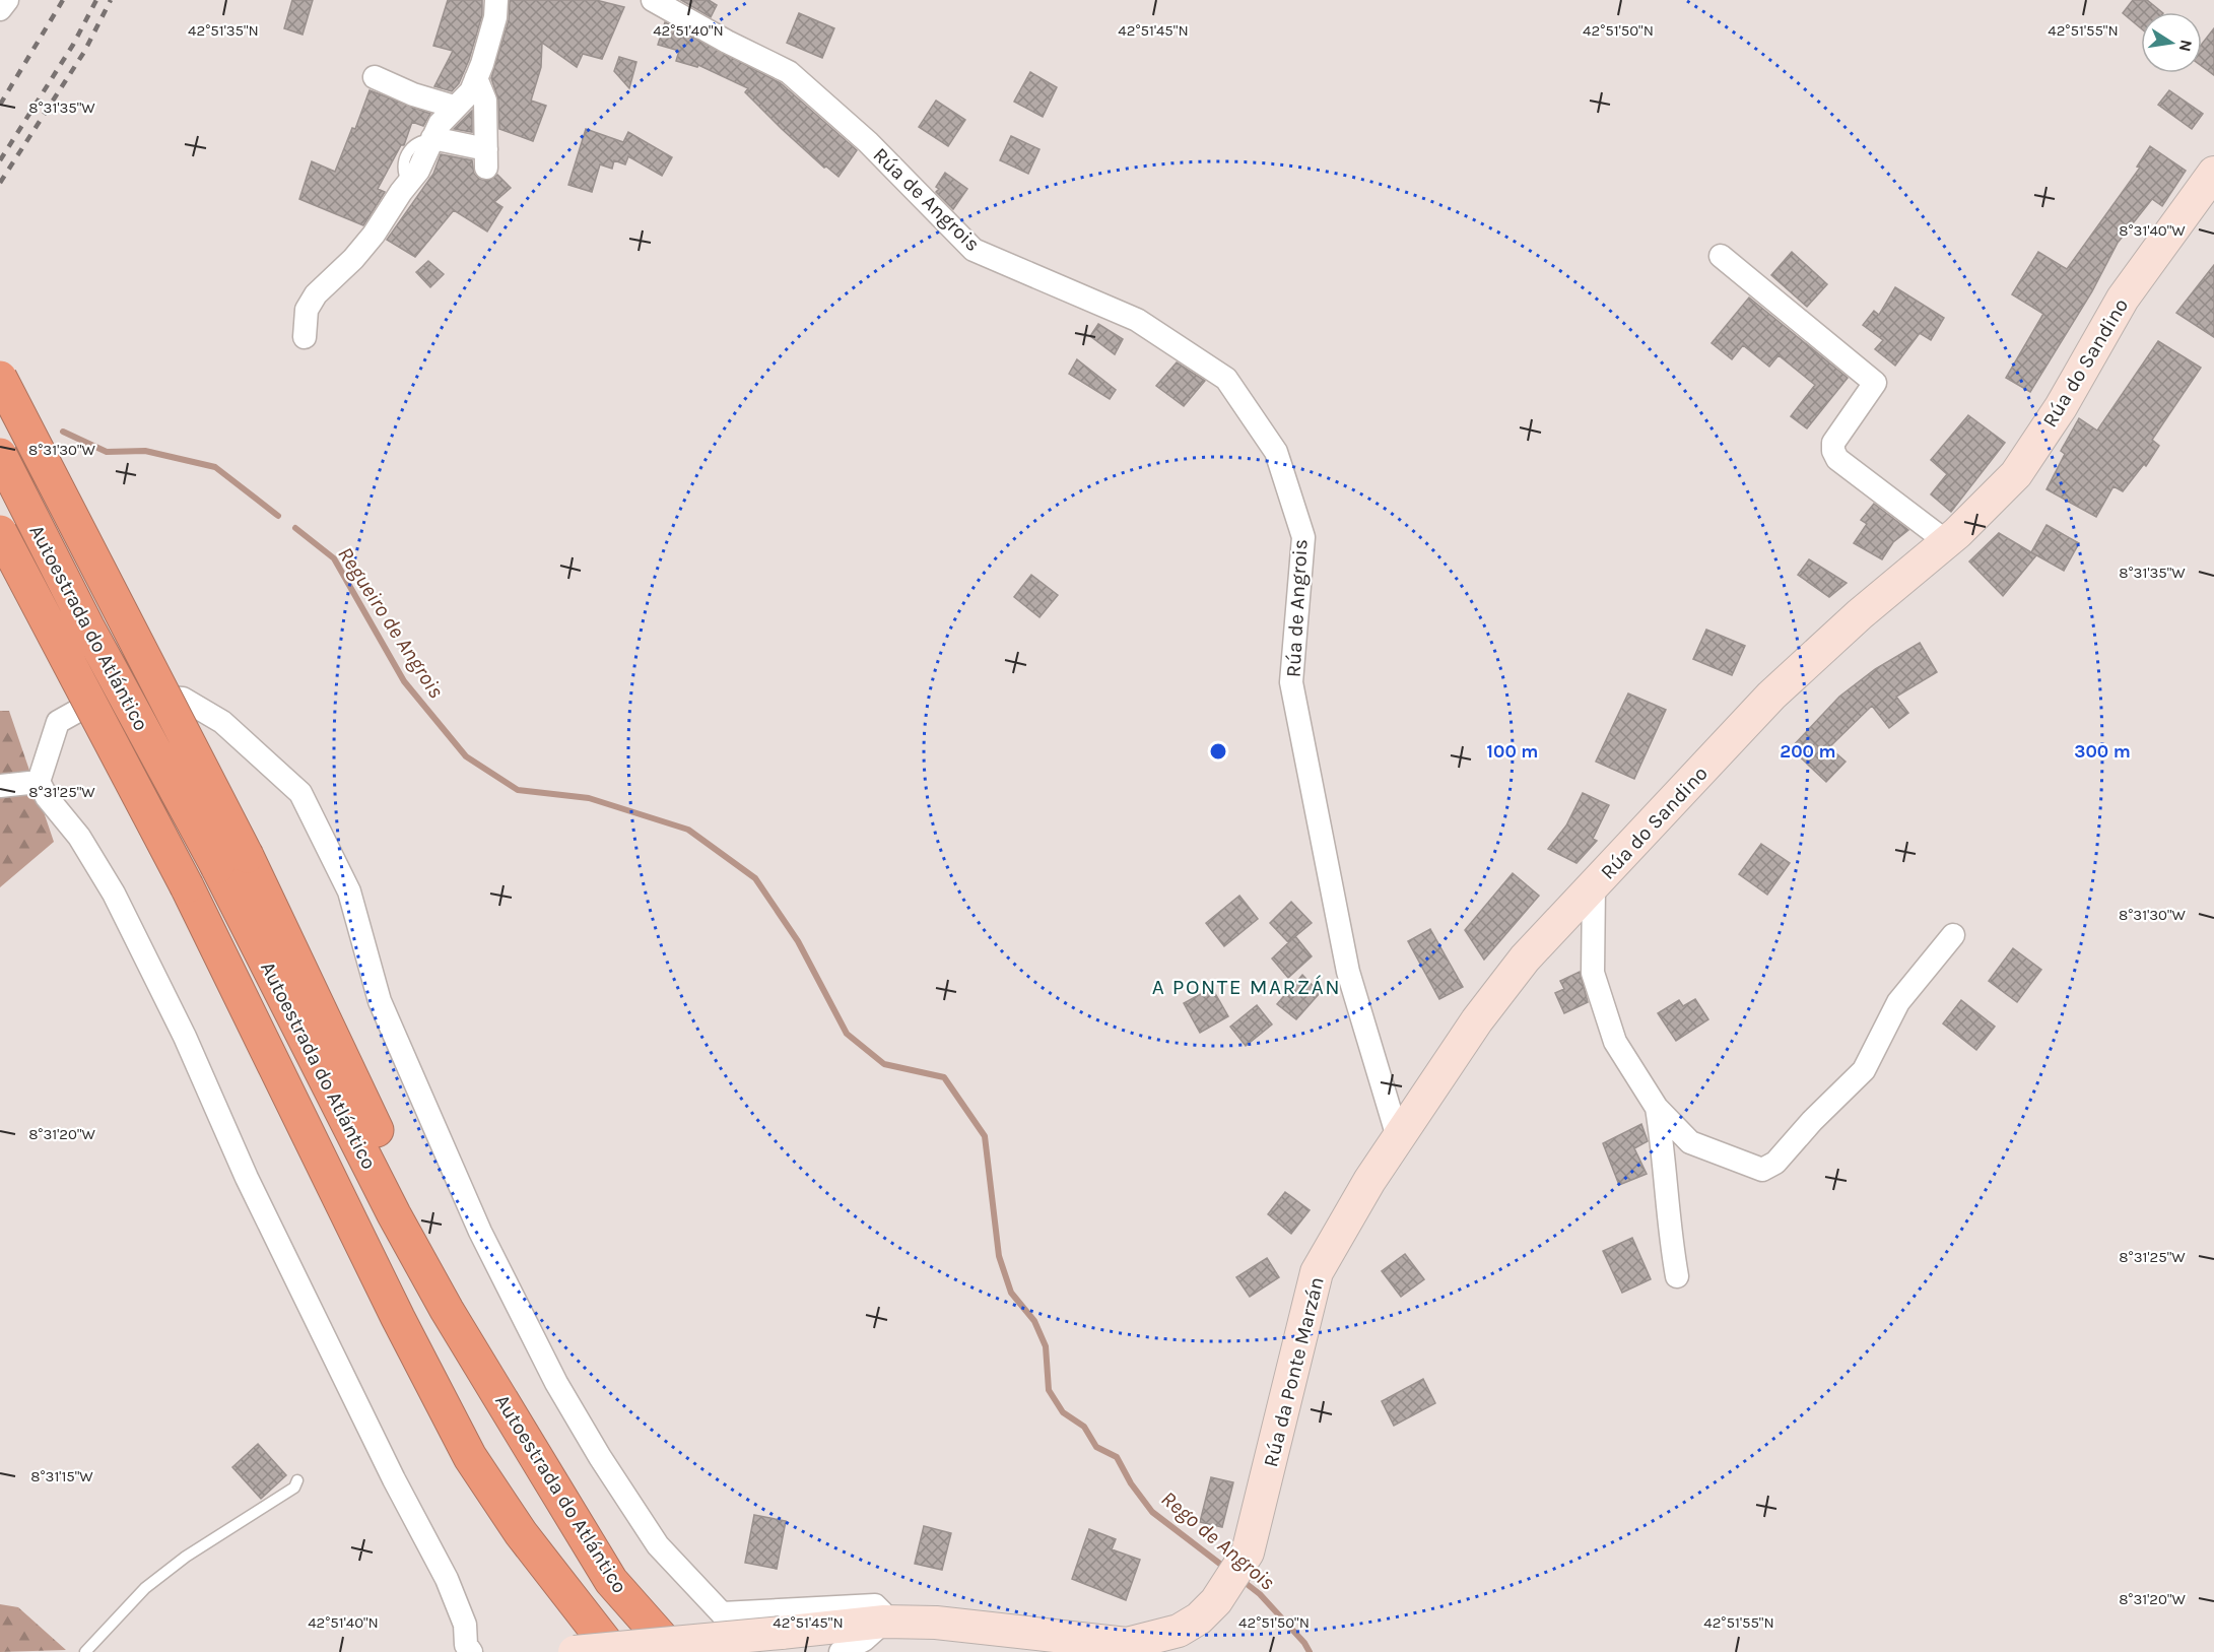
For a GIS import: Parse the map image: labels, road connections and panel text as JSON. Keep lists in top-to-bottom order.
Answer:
{
  "streets": {
    "highway": ["Autoestrada do Atlántico"],
    "street": ["Rúa de Angrois", "Rúa do Sandino", "Rúa da Ponte Marzán"]
  },
  "crossings": [
    ["Rúa de Angrois", "Rúa do Sandino"],
    ["Rúa de Angrois", "Rúa da Ponte Marzán"],
    ["Rúa do Sandino", "Rúa da Ponte Marzán"]
  ],
  "districts": ["A PONTE MARZÁN"],
  "water": ["Regueiro de Angrois", "Rego de Angrois"],
  "north": "right",
  "coordinates": [
    "42°51'35\"N",
    "42°51'40\"N",
    "42°51'45\"N",
    "42°51'50\"N",
    "42°51'55\"N",
    "8°31'35\"W",
    "8°31'40\"W",
    "8°31'30\"W",
    "8°31'25\"W",
    "8°31'20\"W",
    "8°31'15\"W"
  ],
  "rings": ["100 m", "200 m", "300 m"]
}
